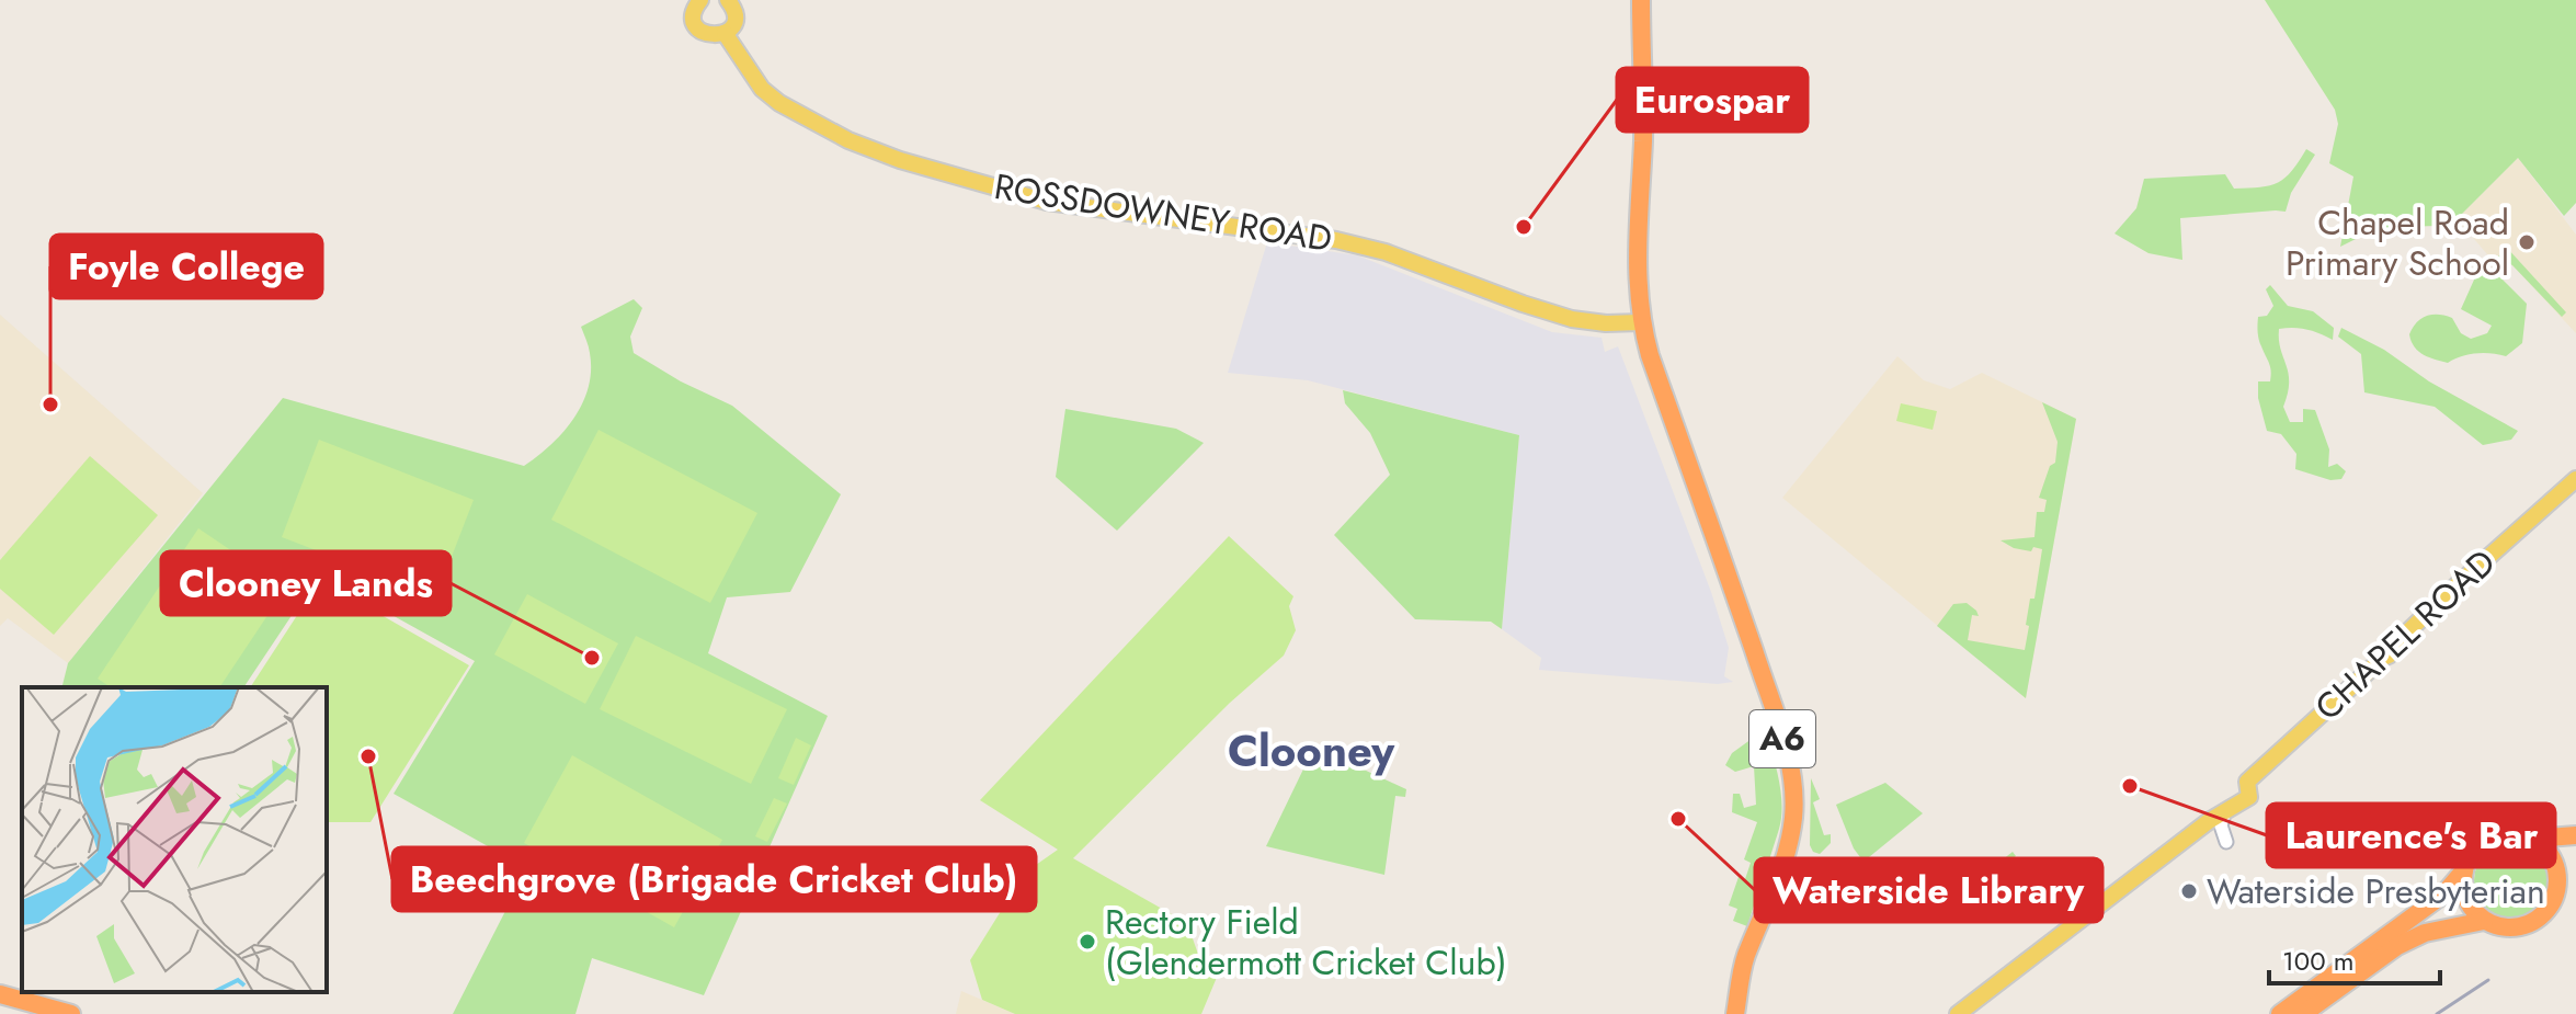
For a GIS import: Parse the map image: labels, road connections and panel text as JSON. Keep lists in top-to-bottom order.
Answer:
{
  "streets": {
    "highway": ["A6"],
    "main road": ["ROSSDOWNEY ROAD", "CHAPEL ROAD"]
  },
  "crossings": [
    ["ROSSDOWNEY ROAD", "A6"]
  ],
  "districts": ["Clooney"],
  "places": [
    "Eurospar",
    "Chapel Road Primary School",
    "Foyle College",
    "Clooney Lands",
    "Beechgrove (Brigade Cricket Club)",
    "Laurence's Bar",
    "Waterside Library",
    "Waterside Presbyterian",
    "Rectory Field (Glendermott Cricket Club)"
  ],
  "scale_bar": "100 m"
}
